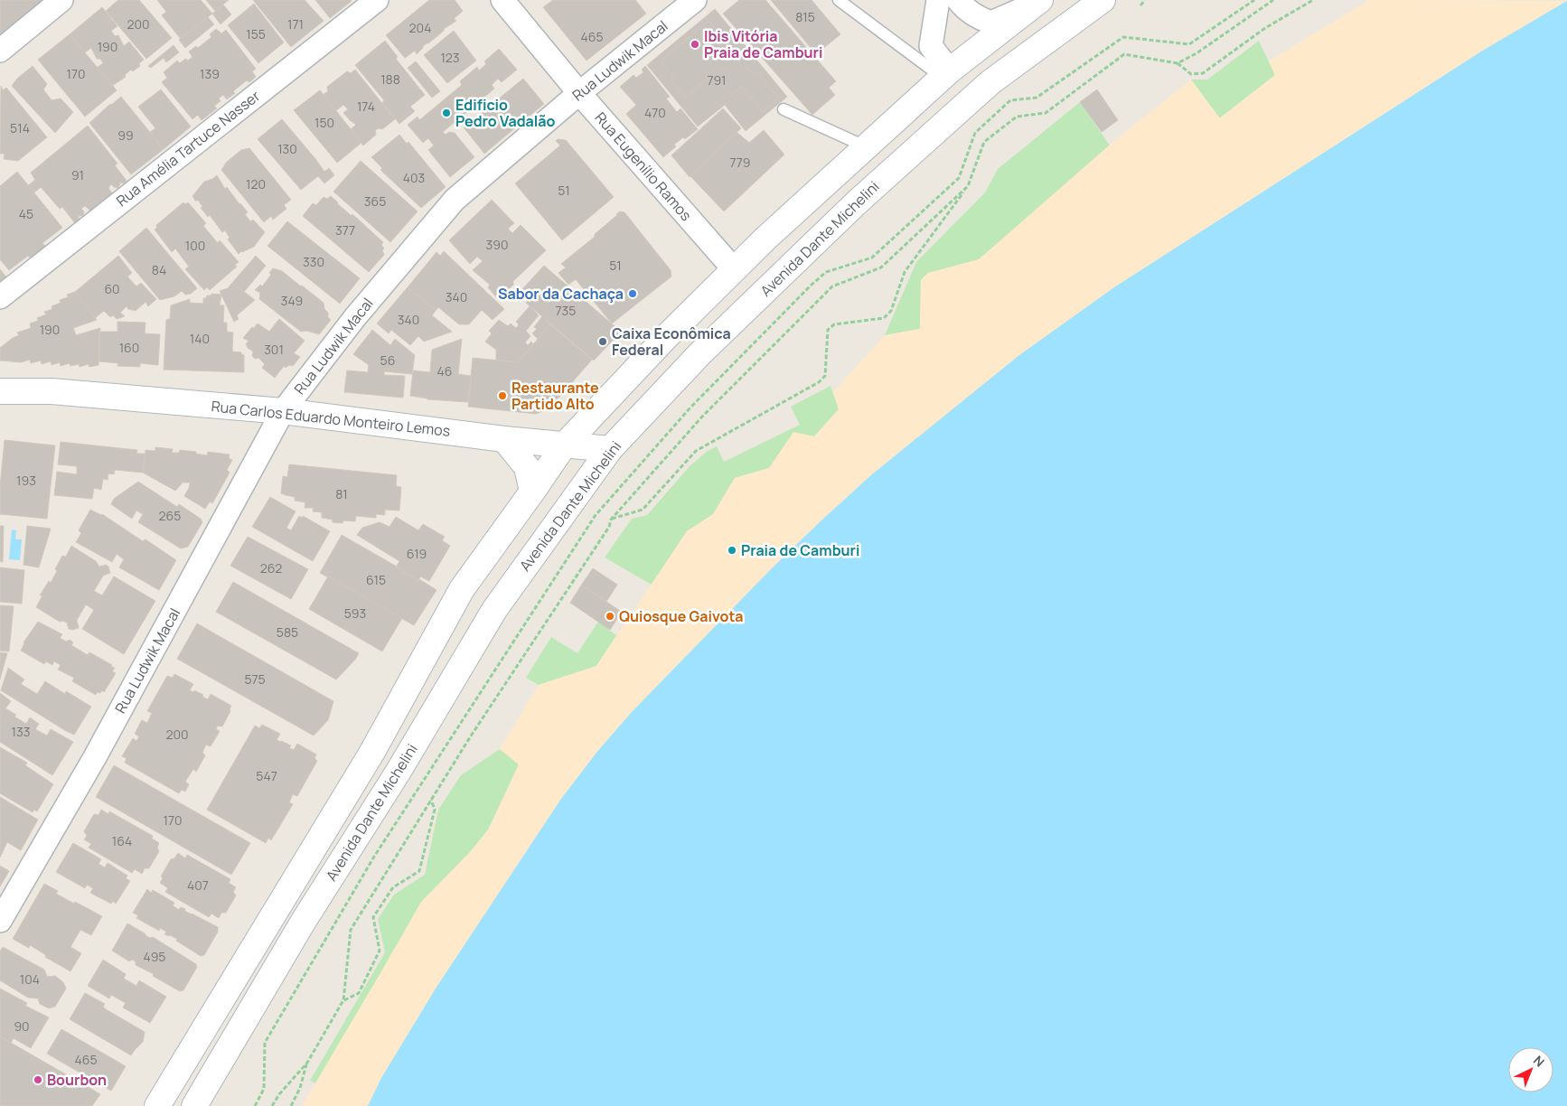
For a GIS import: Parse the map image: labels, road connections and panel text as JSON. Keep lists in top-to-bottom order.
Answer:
{
  "streets": {
    "main road": ["Avenida Dante Michelini", "Rua Carlos Eduardo Monteiro Lemos"],
    "street": ["Rua Ludwik Macal", "Rua Amélia Tartuce Nasser", "Rua Eugenílio Ramos"]
  },
  "crossings": [
    ["Rua Ludwik Macal", "Rua Eugenílio Ramos"],
    ["Rua Ludwik Macal", "Rua Carlos Eduardo Monteiro Lemos"],
    ["Rua Eugenílio Ramos", "Avenida Dante Michelini"],
    ["Avenida Dante Michelini", "Rua Carlos Eduardo Monteiro Lemos"]
  ],
  "places": [
    "Ibis Vitória Praia de Camburi",
    "Edificio Pedro Vadalão",
    "Sabor da Cachaça",
    "Caixa Econômica Federal",
    "Restaurante Partido Alto",
    "Praia de Camburi",
    "Quiosque Gaivota",
    "Bourbon"
  ],
  "house_numbers": [
    "815",
    "200",
    "171",
    "204",
    "155",
    "465",
    "190",
    "123",
    "170",
    "139",
    "188",
    "791",
    "174",
    "470",
    "150",
    "514",
    "99",
    "130",
    "779",
    "91",
    "403",
    "120",
    "51",
    "365",
    "45",
    "377",
    "390",
    "100",
    "330",
    "51",
    "84",
    "60",
    "340",
    "349",
    "735",
    "340",
    "190",
    "140",
    "160",
    "301",
    "56",
    "46",
    "193",
    "81",
    "265",
    "619",
    "262",
    "615",
    "593",
    "585",
    "575",
    "133",
    "200",
    "547",
    "170",
    "164",
    "407",
    "495",
    "104",
    "90",
    "465"
  ],
  "north": "top right"
}
